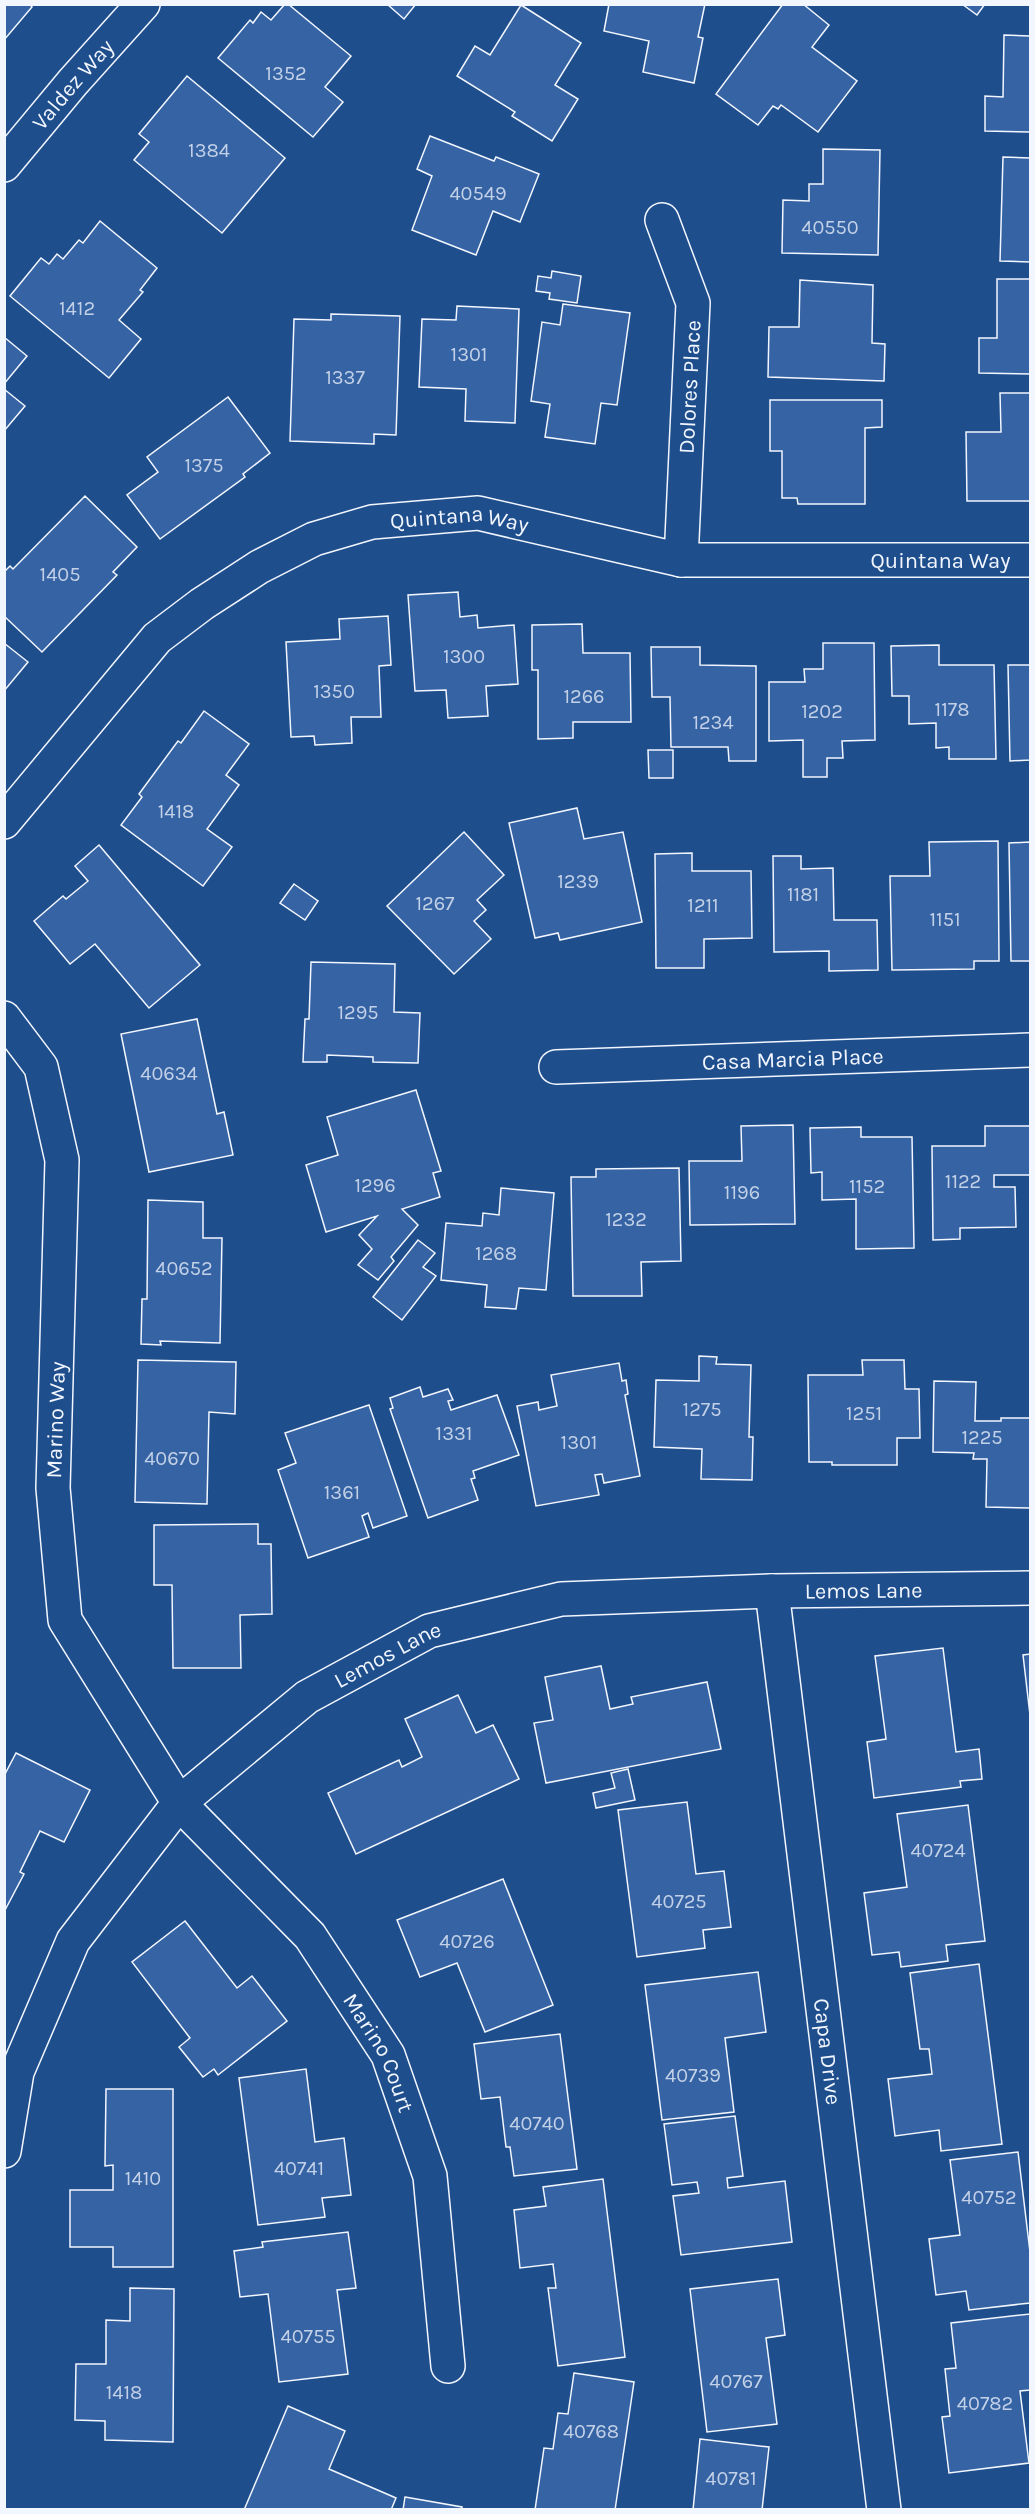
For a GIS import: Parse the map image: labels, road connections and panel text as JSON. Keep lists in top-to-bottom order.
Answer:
{
  "streets": {
    "street": [
      "Valdez Way",
      "Dolores Place",
      "Quintana Way",
      "Casa Marcia Place",
      "Marino Way",
      "Lemos Lane",
      "Capa Drive",
      "Marino Court"
    ]
  },
  "crossings": [
    ["Dolores Place", "Quintana Way"],
    ["Marino Way", "Lemos Lane"],
    ["Marino Way", "Marino Court"],
    ["Lemos Lane", "Capa Drive"],
    ["Lemos Lane", "Marino Court"]
  ],
  "house_numbers": [
    "1352",
    "1384",
    "40549",
    "40550",
    "1412",
    "1301",
    "1337",
    "1375",
    "1405",
    "1300",
    "1350",
    "1266",
    "1178",
    "1202",
    "1234",
    "1418",
    "1239",
    "1181",
    "1267",
    "1211",
    "1151",
    "1295",
    "40634",
    "1122",
    "1296",
    "1152",
    "1196",
    "1232",
    "1268",
    "40652",
    "1275",
    "1251",
    "1331",
    "1225",
    "1301",
    "40670",
    "1361",
    "40724",
    "40725",
    "40726",
    "40739",
    "40740",
    "40741",
    "1410",
    "40752",
    "40755",
    "40767",
    "1418",
    "40782",
    "40768",
    "40781"
  ]
}
